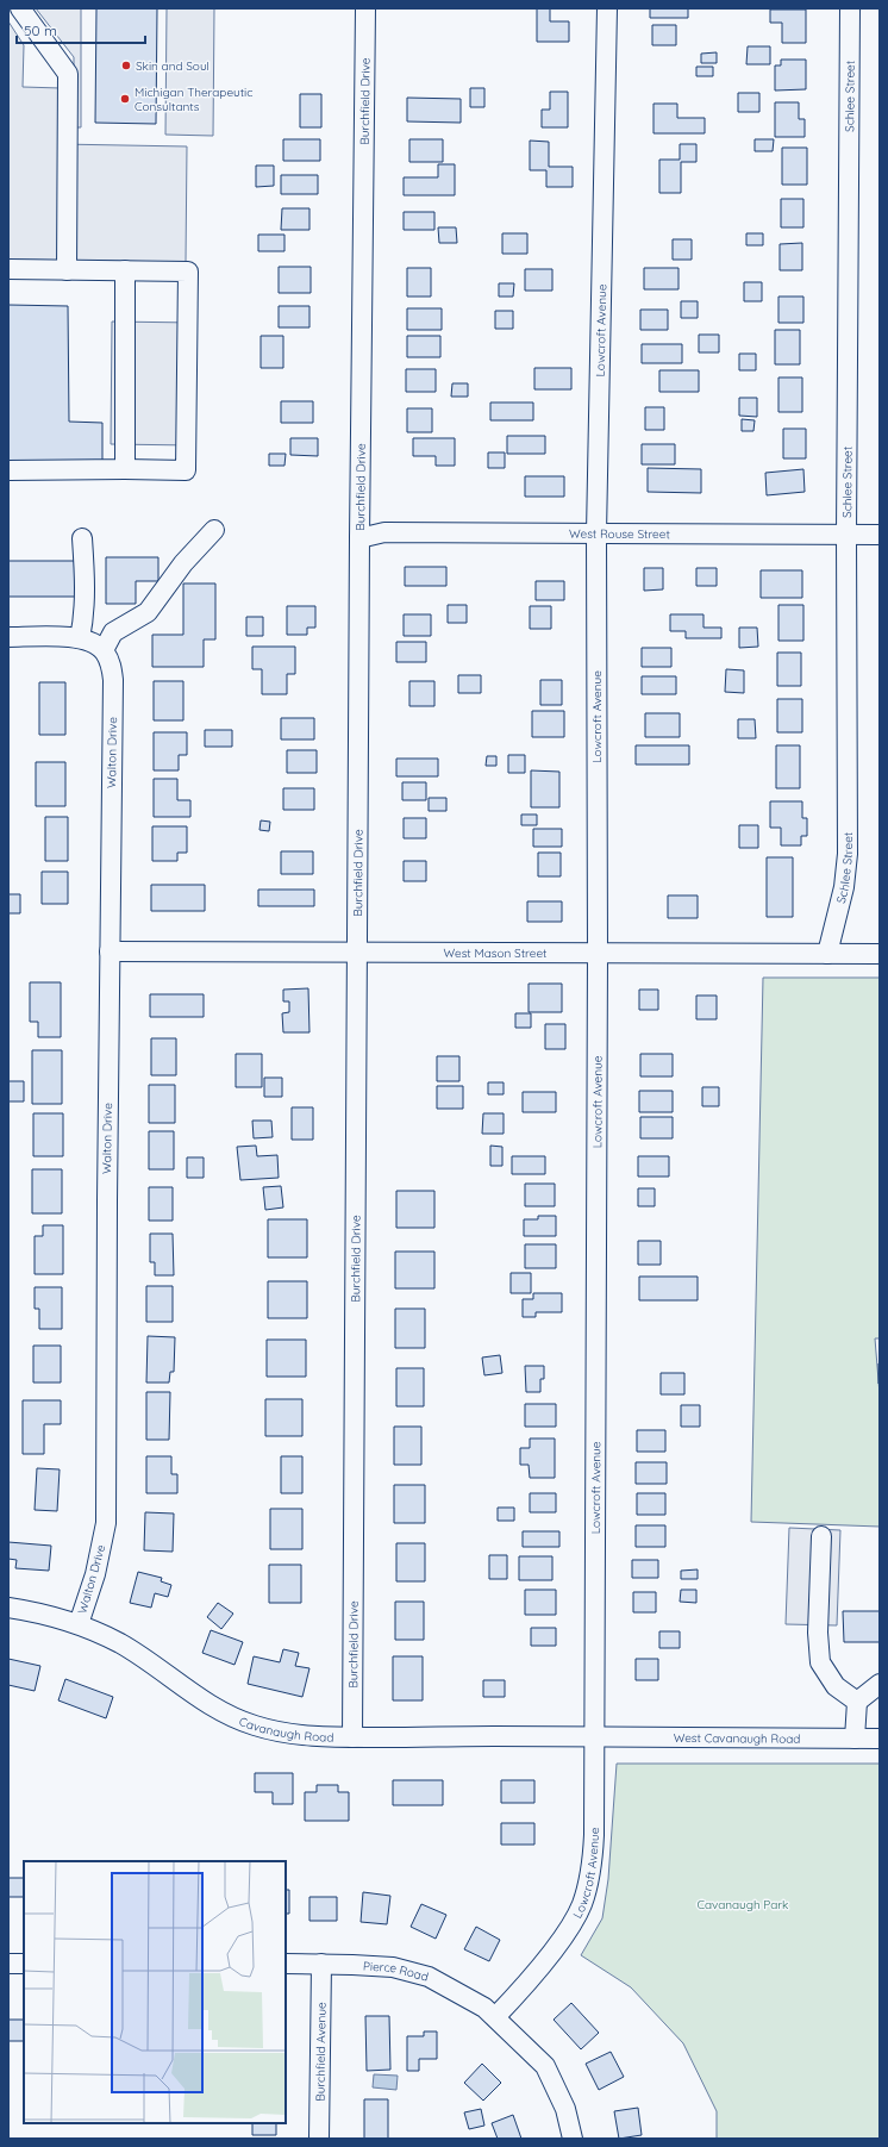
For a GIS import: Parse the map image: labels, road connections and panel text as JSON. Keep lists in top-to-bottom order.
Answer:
{
  "streets": {
    "street": [
      "Schlee Street",
      "Burchfield Drive",
      "Lowcroft Avenue",
      "West Rouse Street",
      "Walton Drive",
      "West Mason Street",
      "Cavanaugh Road",
      "West Cavanaugh Road",
      "Pierce Road",
      "Burchfield Avenue"
    ]
  },
  "crossings": [
    ["Schlee Street", "West Rouse Street"],
    ["Schlee Street", "West Mason Street"],
    ["Burchfield Drive", "West Rouse Street"],
    ["Burchfield Drive", "West Mason Street"],
    ["Burchfield Drive", "Cavanaugh Road"],
    ["Lowcroft Avenue", "West Rouse Street"],
    ["Lowcroft Avenue", "West Mason Street"],
    ["Lowcroft Avenue", "Cavanaugh Road"],
    ["Lowcroft Avenue", "West Cavanaugh Road"],
    ["Lowcroft Avenue", "Pierce Road"],
    ["Walton Drive", "West Mason Street"],
    ["Walton Drive", "Cavanaugh Road"],
    ["Cavanaugh Road", "West Cavanaugh Road"],
    ["Pierce Road", "Burchfield Avenue"]
  ],
  "parks": ["Cavanaugh Park"],
  "places": ["Skin and Soul", "Michigan Therapeutic Consultants"],
  "scale_bar": "50 m"
}
